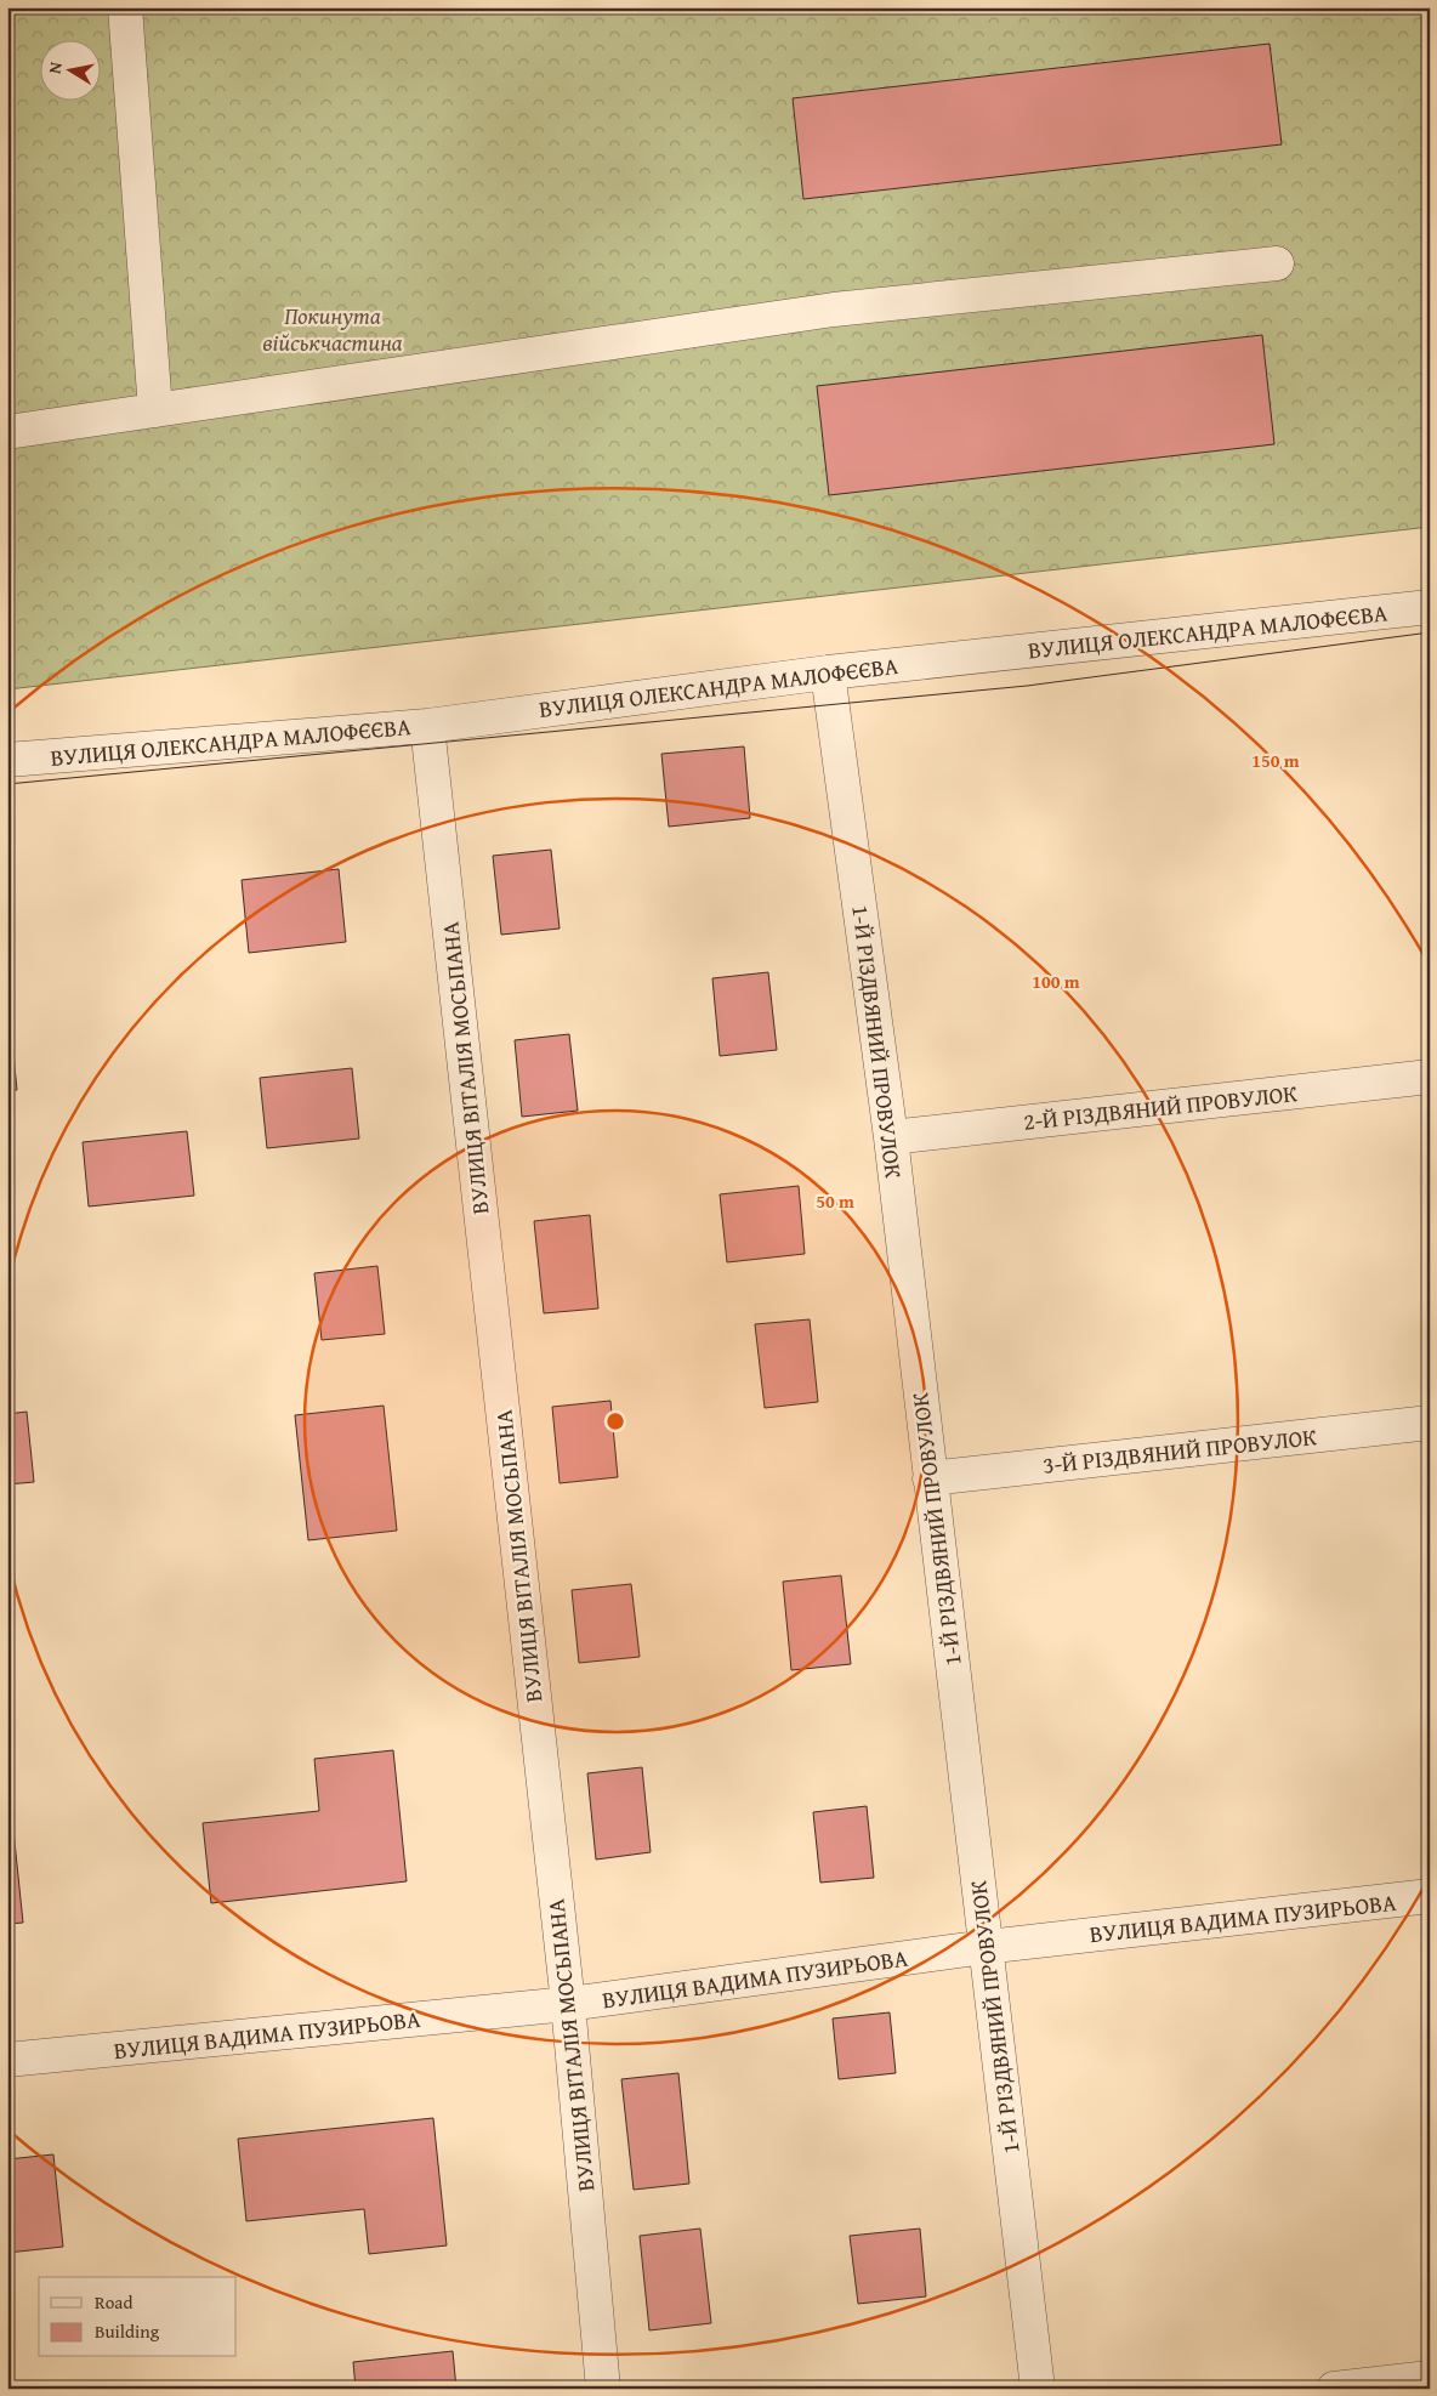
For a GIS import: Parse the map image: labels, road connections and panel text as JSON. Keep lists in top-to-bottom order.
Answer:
{
  "streets": {
    "street": [
      "ВУЛИЦЯ ОЛЕКСАНДРА МАЛОФЄЄВА",
      "1-Й РІЗДВЯНИЙ ПРОВУЛОК",
      "ВУЛИЦЯ ВІТАЛІЯ МОСЬПАНА",
      "2-Й РІЗДВЯНИЙ ПРОВУЛОК",
      "3-Й РІЗДВЯНИЙ ПРОВУЛОК",
      "ВУЛИЦЯ ВАДИМА ПУЗИРЬОВА"
    ]
  },
  "crossings": [
    ["ВУЛИЦЯ ОЛЕКСАНДРА МАЛОФЄЄВА", "1-Й РІЗДВЯНИЙ ПРОВУЛОК"],
    ["ВУЛИЦЯ ОЛЕКСАНДРА МАЛОФЄЄВА", "ВУЛИЦЯ ВІТАЛІЯ МОСЬПАНА"],
    ["1-Й РІЗДВЯНИЙ ПРОВУЛОК", "2-Й РІЗДВЯНИЙ ПРОВУЛОК"],
    ["1-Й РІЗДВЯНИЙ ПРОВУЛОК", "3-Й РІЗДВЯНИЙ ПРОВУЛОК"],
    ["1-Й РІЗДВЯНИЙ ПРОВУЛОК", "ВУЛИЦЯ ВАДИМА ПУЗИРЬОВА"],
    ["ВУЛИЦЯ ВІТАЛІЯ МОСЬПАНА", "ВУЛИЦЯ ВАДИМА ПУЗИРЬОВА"]
  ],
  "parks": ["Покинута військчастина"],
  "legend": ["Road", "Building"],
  "north": "left",
  "rings": ["150 m", "100 m", "50 m"]
}
